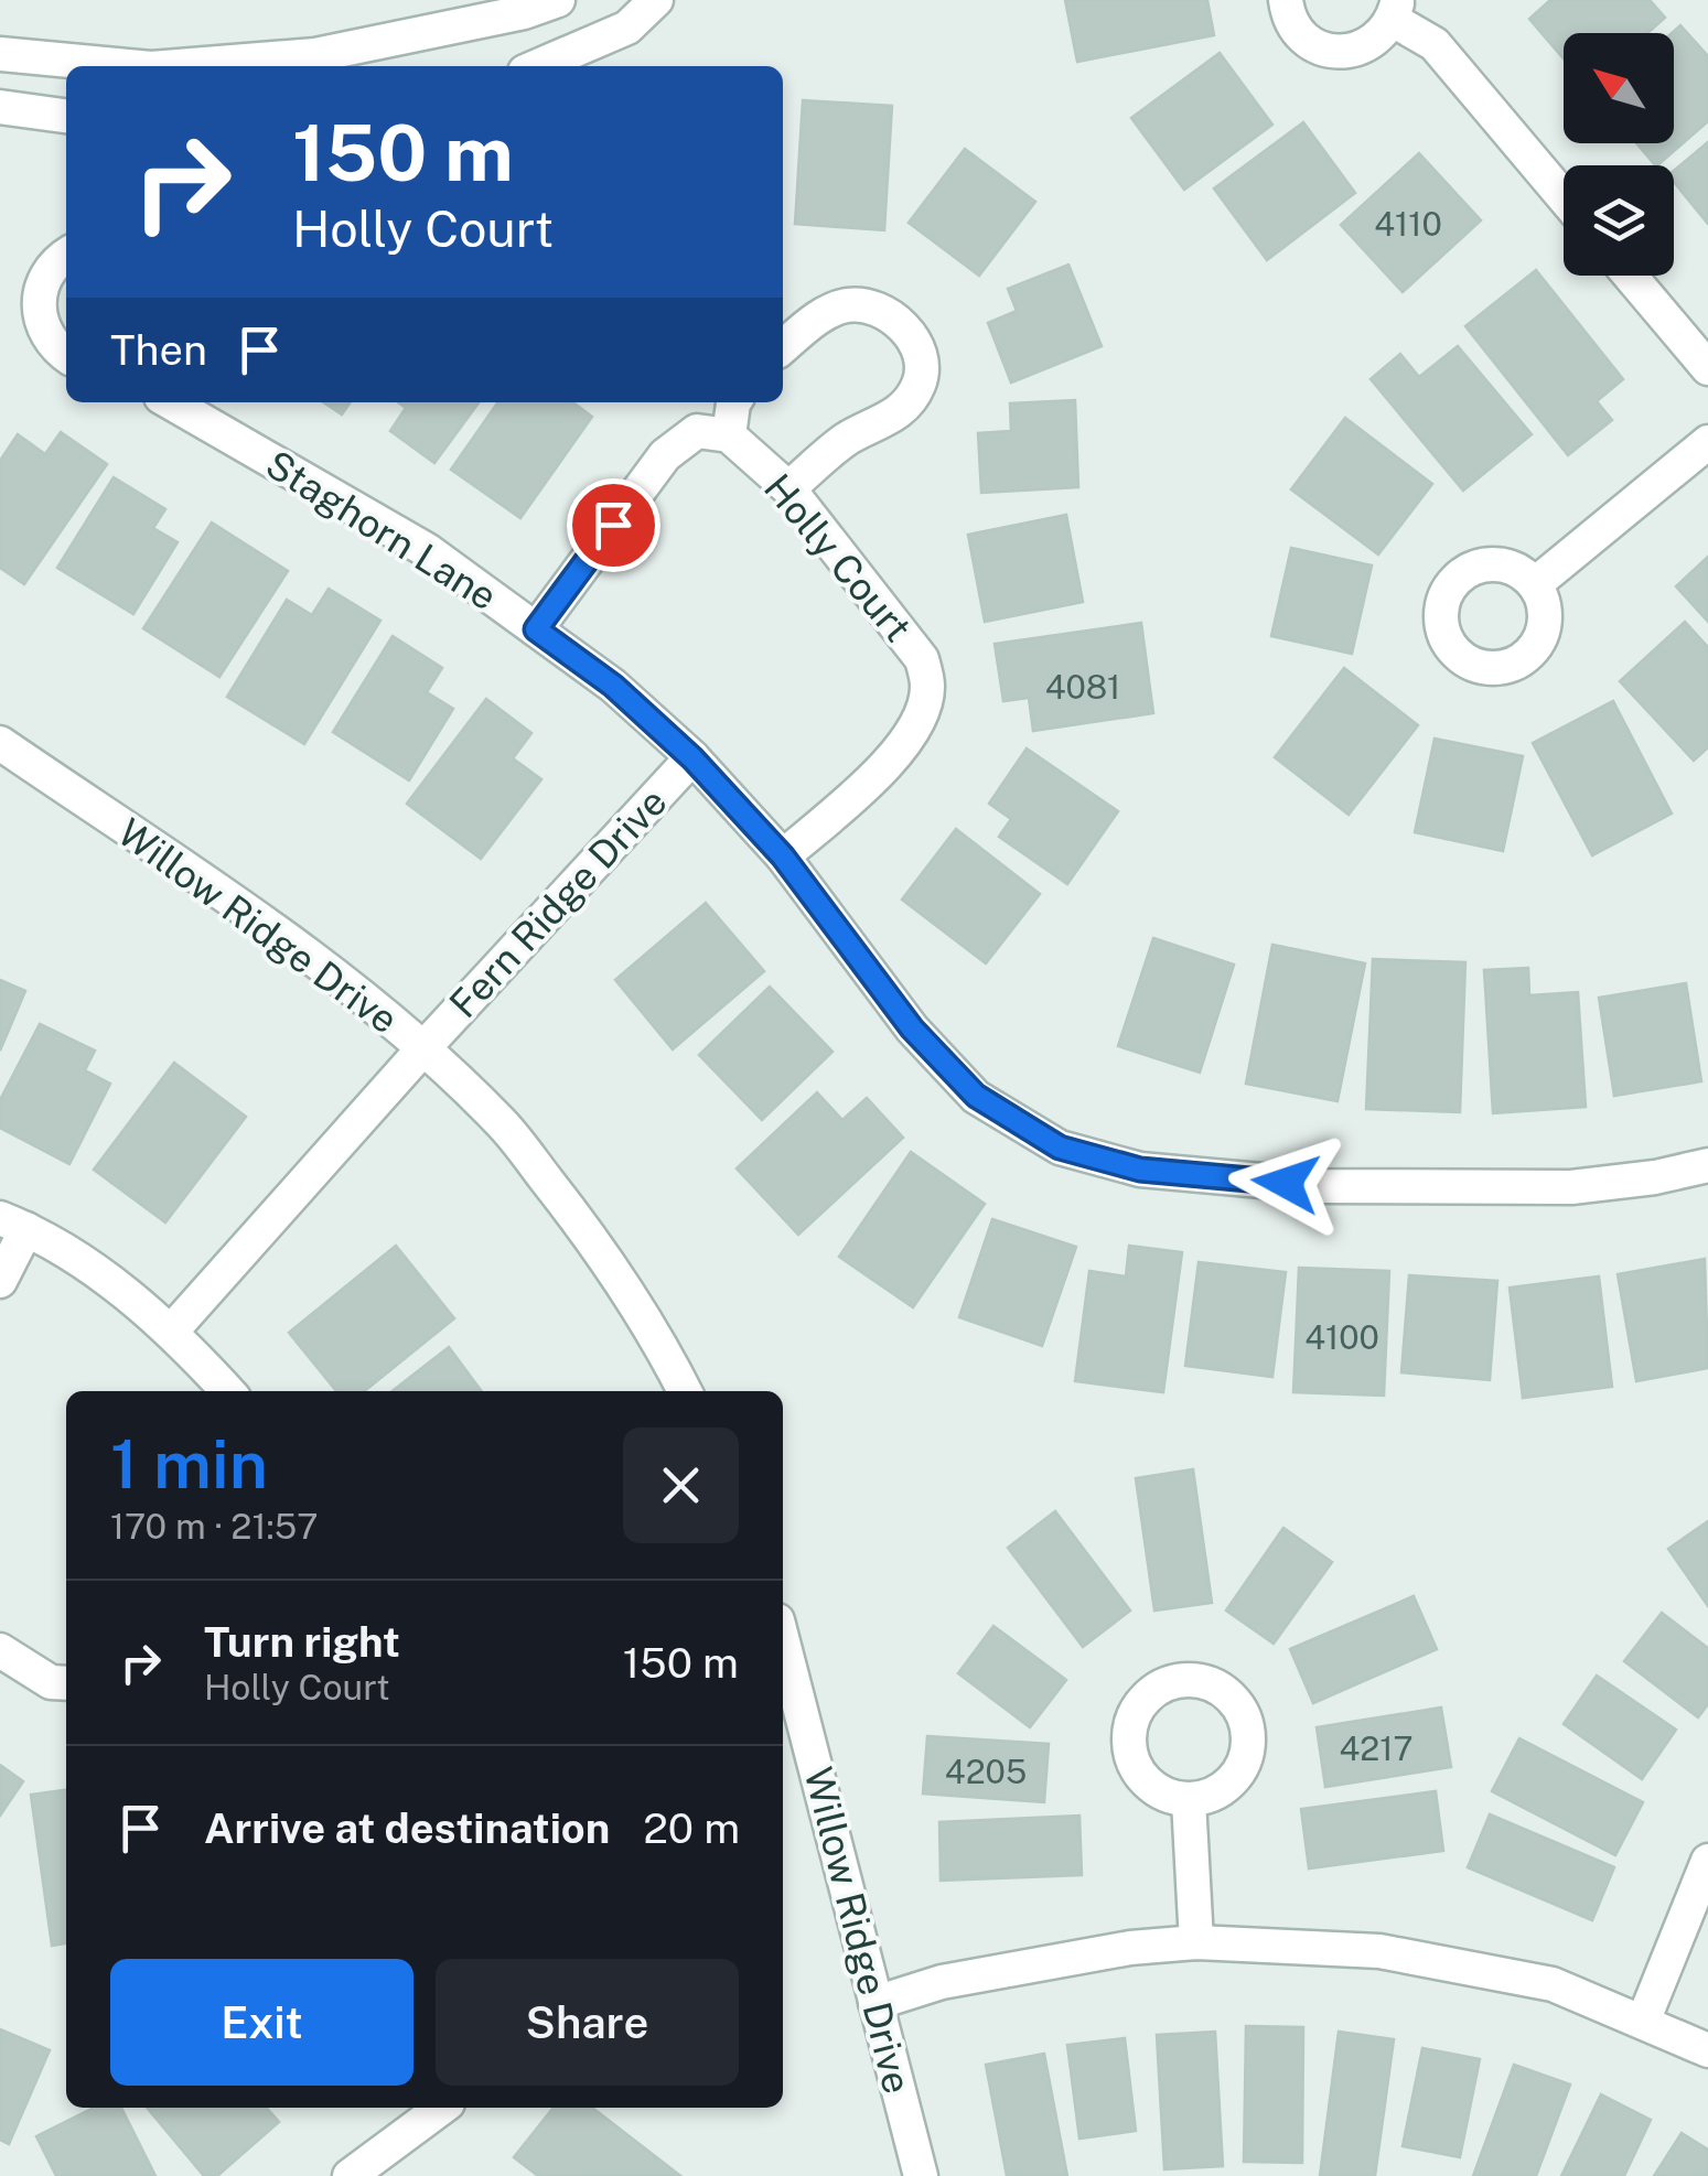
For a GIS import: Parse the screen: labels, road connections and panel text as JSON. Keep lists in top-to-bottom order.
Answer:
{
  "streets": {
    "street": [
      "Staghorn Lane",
      "Holly Court",
      "Fern Ridge Drive",
      "Willow Ridge Drive"
    ]
  },
  "crossings": [
    ["Staghorn Lane", "Holly Court"],
    ["Staghorn Lane", "Fern Ridge Drive"],
    ["Fern Ridge Drive", "Willow Ridge Drive"]
  ],
  "house_numbers": [
    "4110",
    "4081",
    "4100",
    "4217",
    "4205"
  ],
  "north": "top left",
  "page": {
    "turn": ["150 m", "Holly Court"],
    "then": "Then",
    "heading": ["1 min", "170 m · 21:57"],
    "list": [
      {
        "name": "Turn right",
        "note": "Holly Court",
        "value": "150 m"
      },
      {
        "name": "Arrive at destination",
        "value": "20 m"
      }
    ],
    "buttons": ["Exit", "Share"]
  }
}
